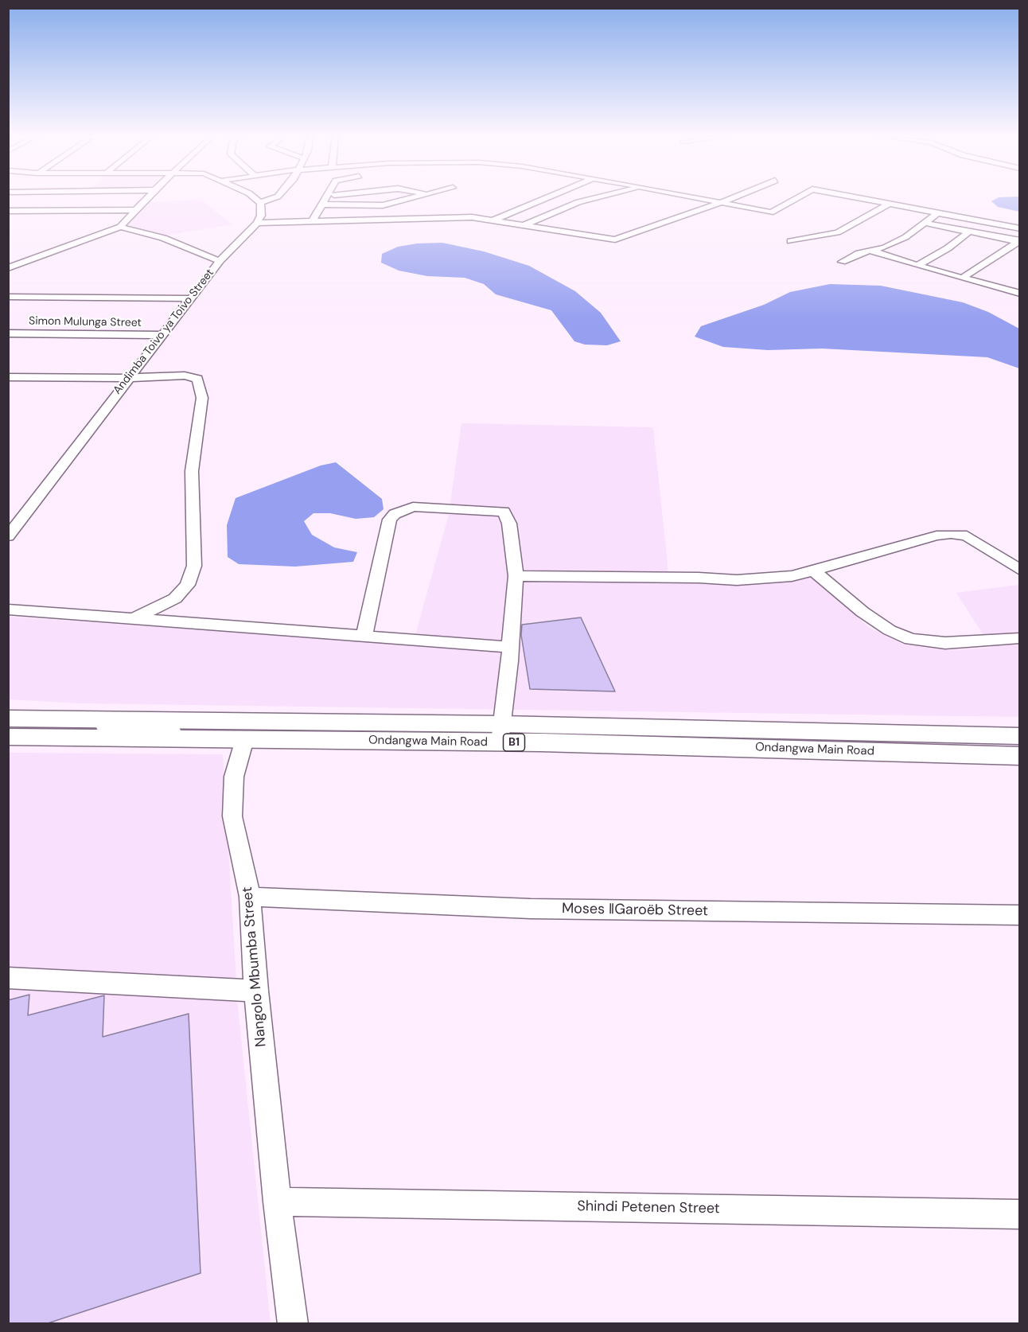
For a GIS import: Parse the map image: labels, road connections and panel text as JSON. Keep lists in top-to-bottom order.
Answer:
{
  "streets": {
    "main road": ["Ondangwa Main Road", "B1"],
    "street": [
      "Simon Mulunga Street",
      "Andimba Toivo ya Toivo Street",
      "Moses ǁGaroëb Street",
      "Nangolo Mbumba Street",
      "Shindi Petenen Street"
    ]
  },
  "crossings": [
    ["Simon Mulunga Street", "Andimba Toivo ya Toivo Street"],
    ["Ondangwa Main Road", "Nangolo Mbumba Street"],
    ["Moses ǁGaroëb Street", "Nangolo Mbumba Street"],
    ["Nangolo Mbumba Street", "Shindi Petenen Street"]
  ]
}
